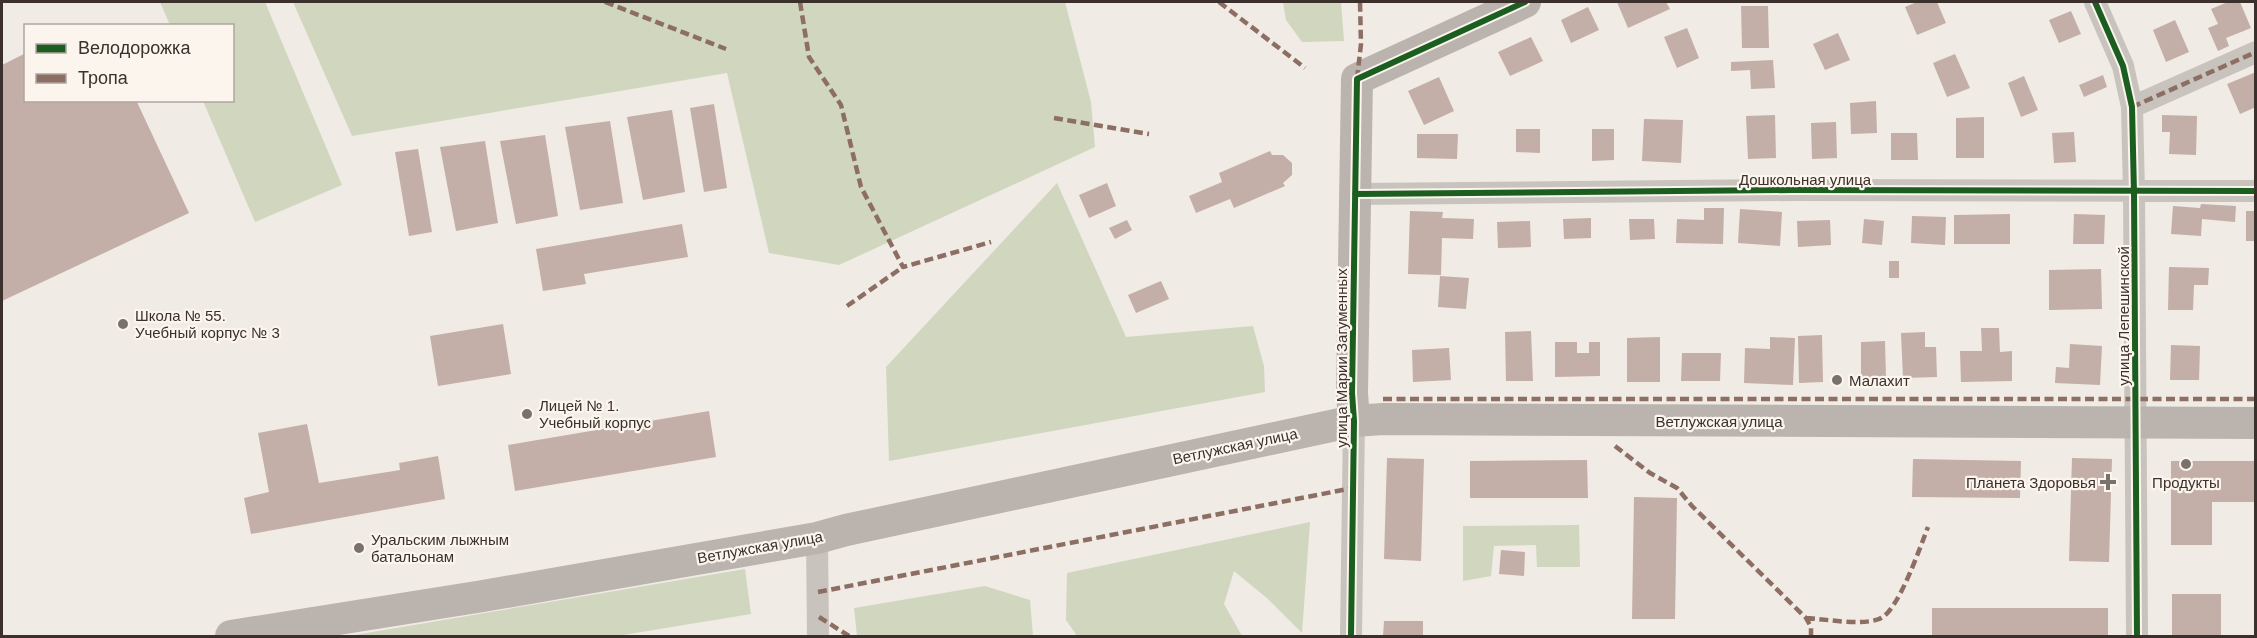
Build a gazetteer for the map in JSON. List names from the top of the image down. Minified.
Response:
{"streets":{"main road":["улица Марии Загуменных","Ветлужская улица"],"street":["Дошкольная улица","улица Лепешинской"]},"crossings":[["Дошкольная улица","улица Лепешинской"],["Дошкольная улица","улица Марии Загуменных"],["улица Лепешинской","Ветлужская улица"],["улица Марии Загуменных","Ветлужская улица"]],"places":{"other":["Школа № 55. Учебный корпус № 3","Малахит","Лицей № 1. Учебный корпус","Продукты","Уральским лыжным батальонам"],"health":["Планета Здоровья"]},"legend":["Велодорожка","Тропа"]}
